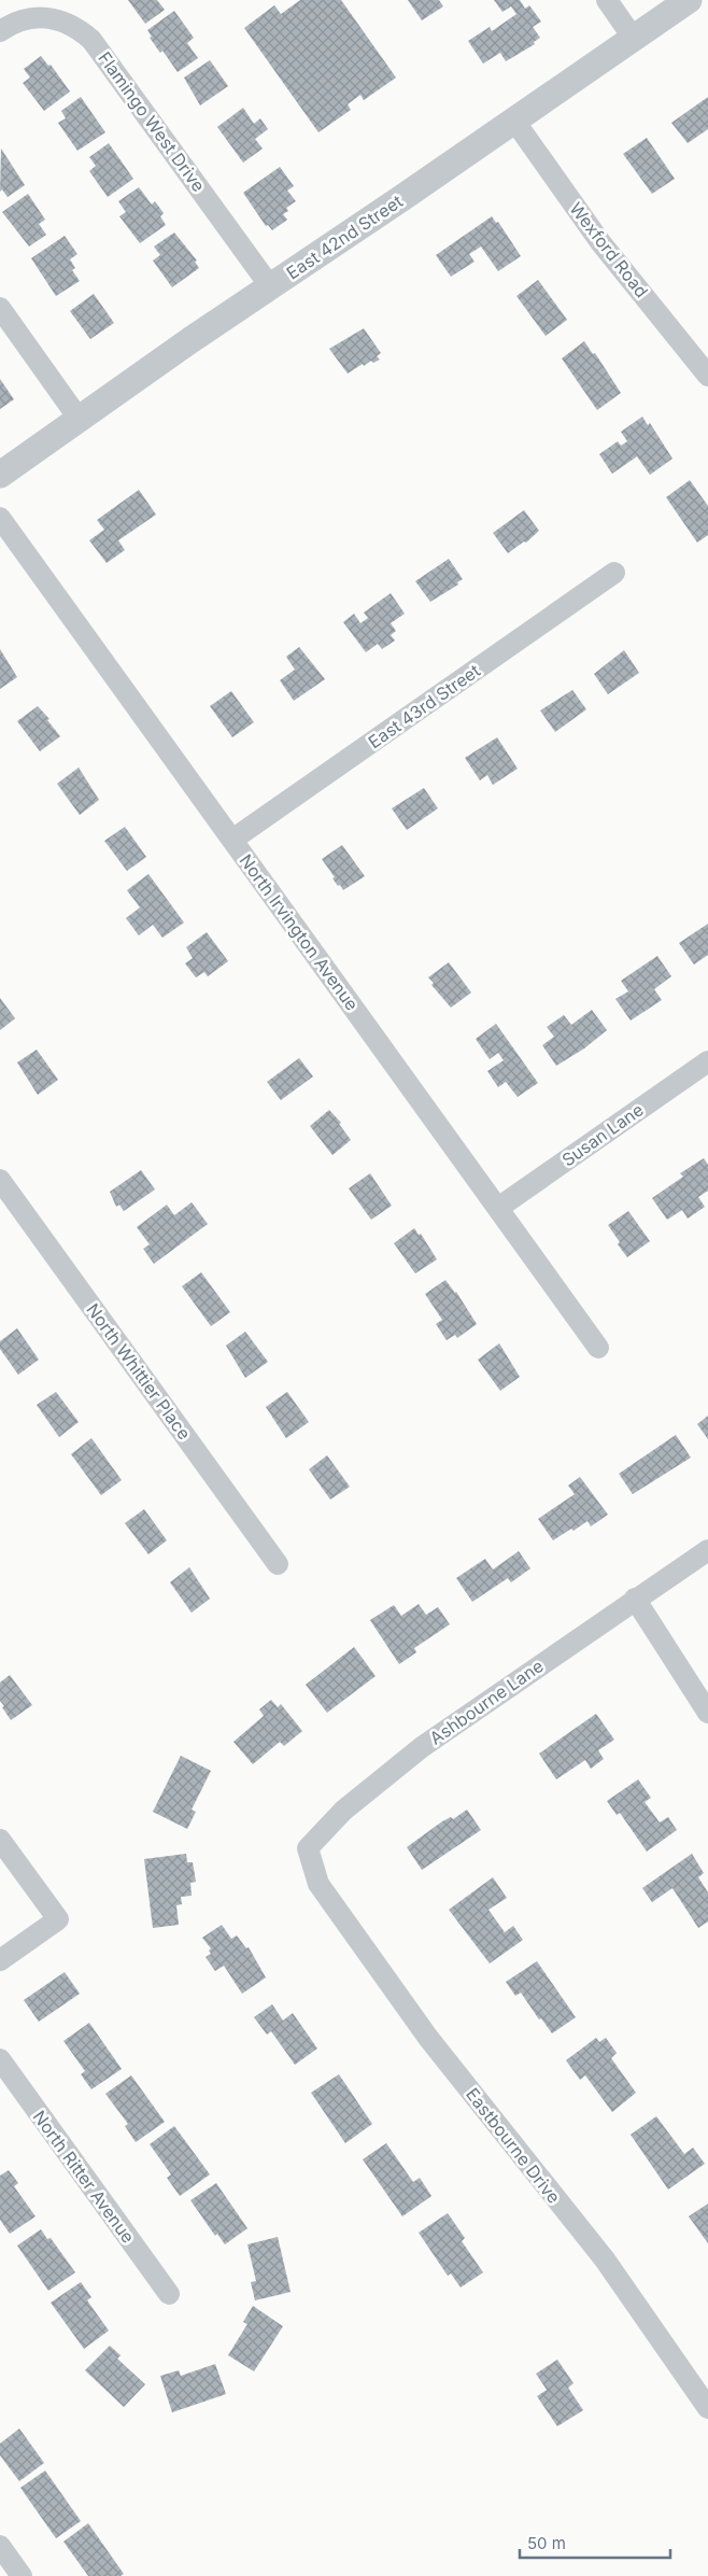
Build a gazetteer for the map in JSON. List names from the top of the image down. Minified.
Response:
{"streets":{"street":["Flamingo West Drive","East 42nd Street","Wexford Road","East 43rd Street","North Irvington Avenue","Susan Lane","North Whittier Place","Ashbourne Lane","Eastbourne Drive","North Ritter Avenue"]},"crossings":[["Flamingo West Drive","East 42nd Street"],["East 42nd Street","Wexford Road"],["East 43rd Street","North Irvington Avenue"],["North Irvington Avenue","Susan Lane"],["Ashbourne Lane","Eastbourne Drive"]],"scale_bar":"50 m"}
